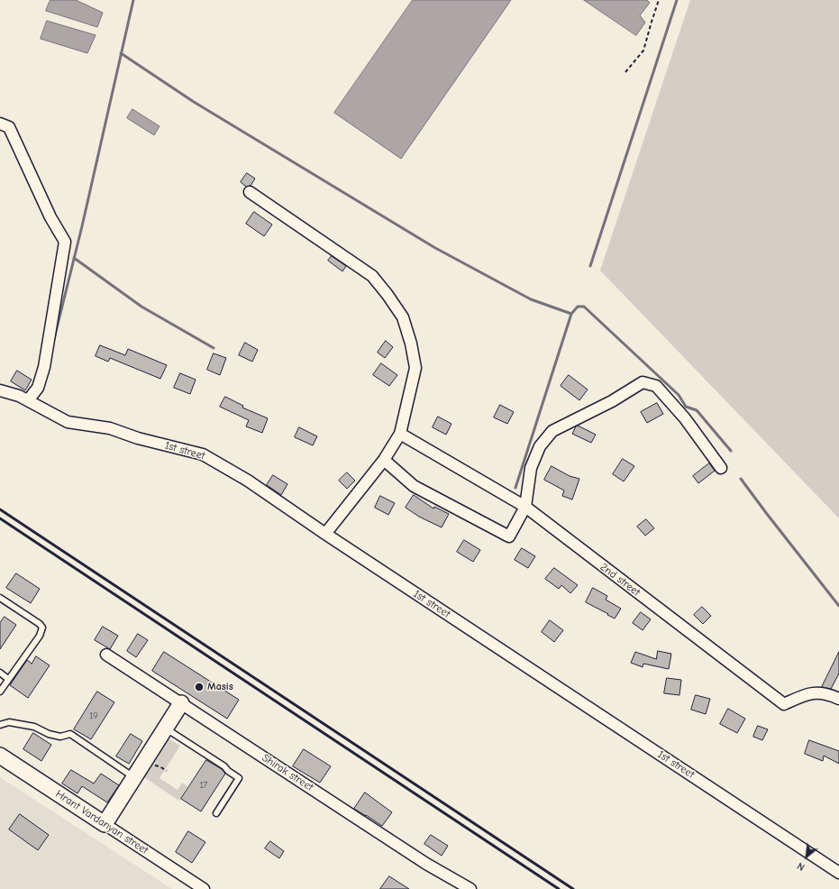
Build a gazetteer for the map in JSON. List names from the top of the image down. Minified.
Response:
{"streets":{"main road":["Hrant Vardanyan street"],"street":["1st street","2nd street","Shirak street"]},"places":["Masis"],"house_numbers":["19","17"],"north":"bottom left"}
